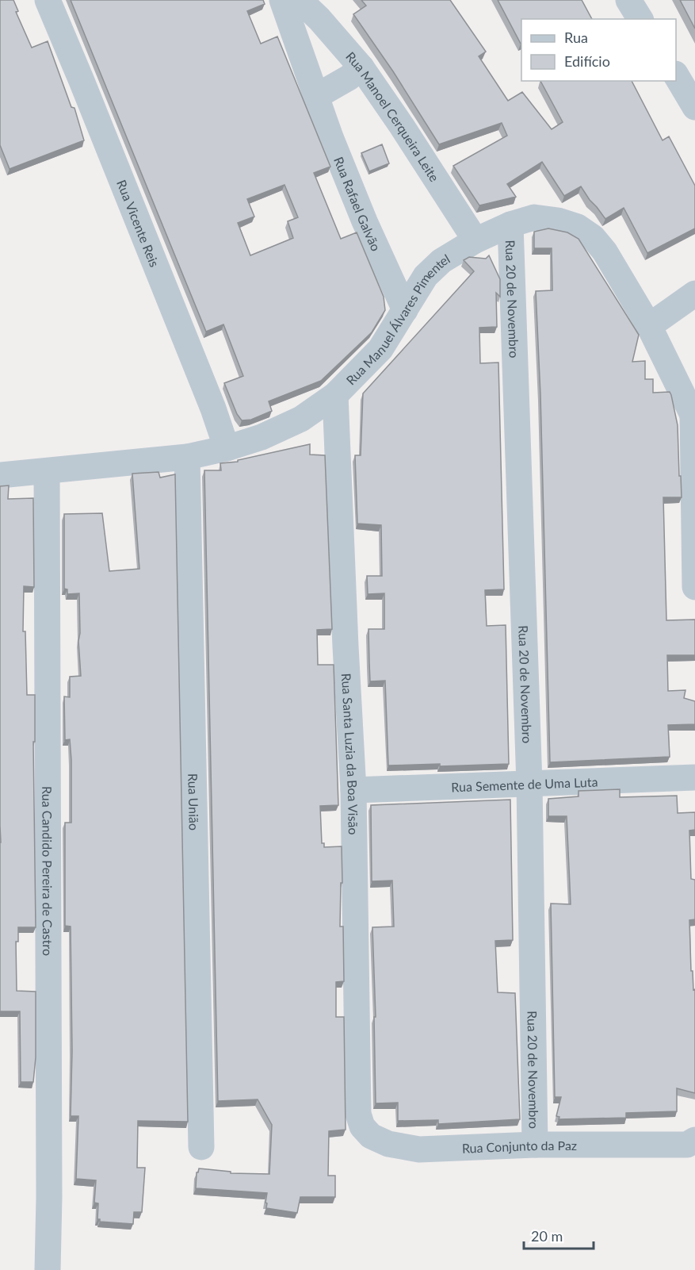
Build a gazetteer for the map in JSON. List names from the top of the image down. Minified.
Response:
{"streets":{"street":["Rua Manoel Cerqueira Leite","Rua Rafael Galvão","Rua Vicente Reis","Rua 20 de Novembro","Rua Manuel Álvares Pimentel","Rua Santa Luzia da Boa Visão","Rua Semente de Uma Luta","Rua União","Rua Candido Pereira de Castro","Rua Conjunto da Paz"]},"crossings":[["Rua Manoel Cerqueira Leite","Rua Manuel Álvares Pimentel"],["Rua Rafael Galvão","Rua Manuel Álvares Pimentel"],["Rua Vicente Reis","Rua Manuel Álvares Pimentel"],["Rua 20 de Novembro","Rua Manuel Álvares Pimentel"],["Rua 20 de Novembro","Rua Semente de Uma Luta"],["Rua 20 de Novembro","Rua Conjunto da Paz"],["Rua Manuel Álvares Pimentel","Rua Santa Luzia da Boa Visão"],["Rua Manuel Álvares Pimentel","Rua União"],["Rua Manuel Álvares Pimentel","Rua Candido Pereira de Castro"],["Rua Santa Luzia da Boa Visão","Rua Semente de Uma Luta"],["Rua Santa Luzia da Boa Visão","Rua Conjunto da Paz"]],"legend":["Rua","Edifício"],"scale_bar":"20 m"}
